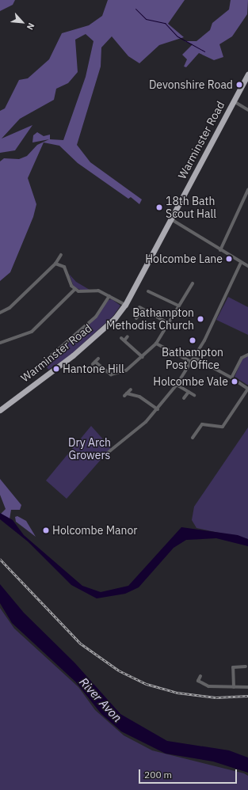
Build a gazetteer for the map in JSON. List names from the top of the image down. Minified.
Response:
{"streets":{"highway":["Warminster Road"]},"water":["River Avon"],"parks":["Dry Arch Growers"],"places":["Devonshire Road","18th Bath Scout Hall","Holcombe Lane","Bathampton Methodist Church","Bathampton Post Office","Hantone Hill","Holcombe Vale","Holcombe Manor"],"scale_bar":"200 m","north":"bottom right"}
